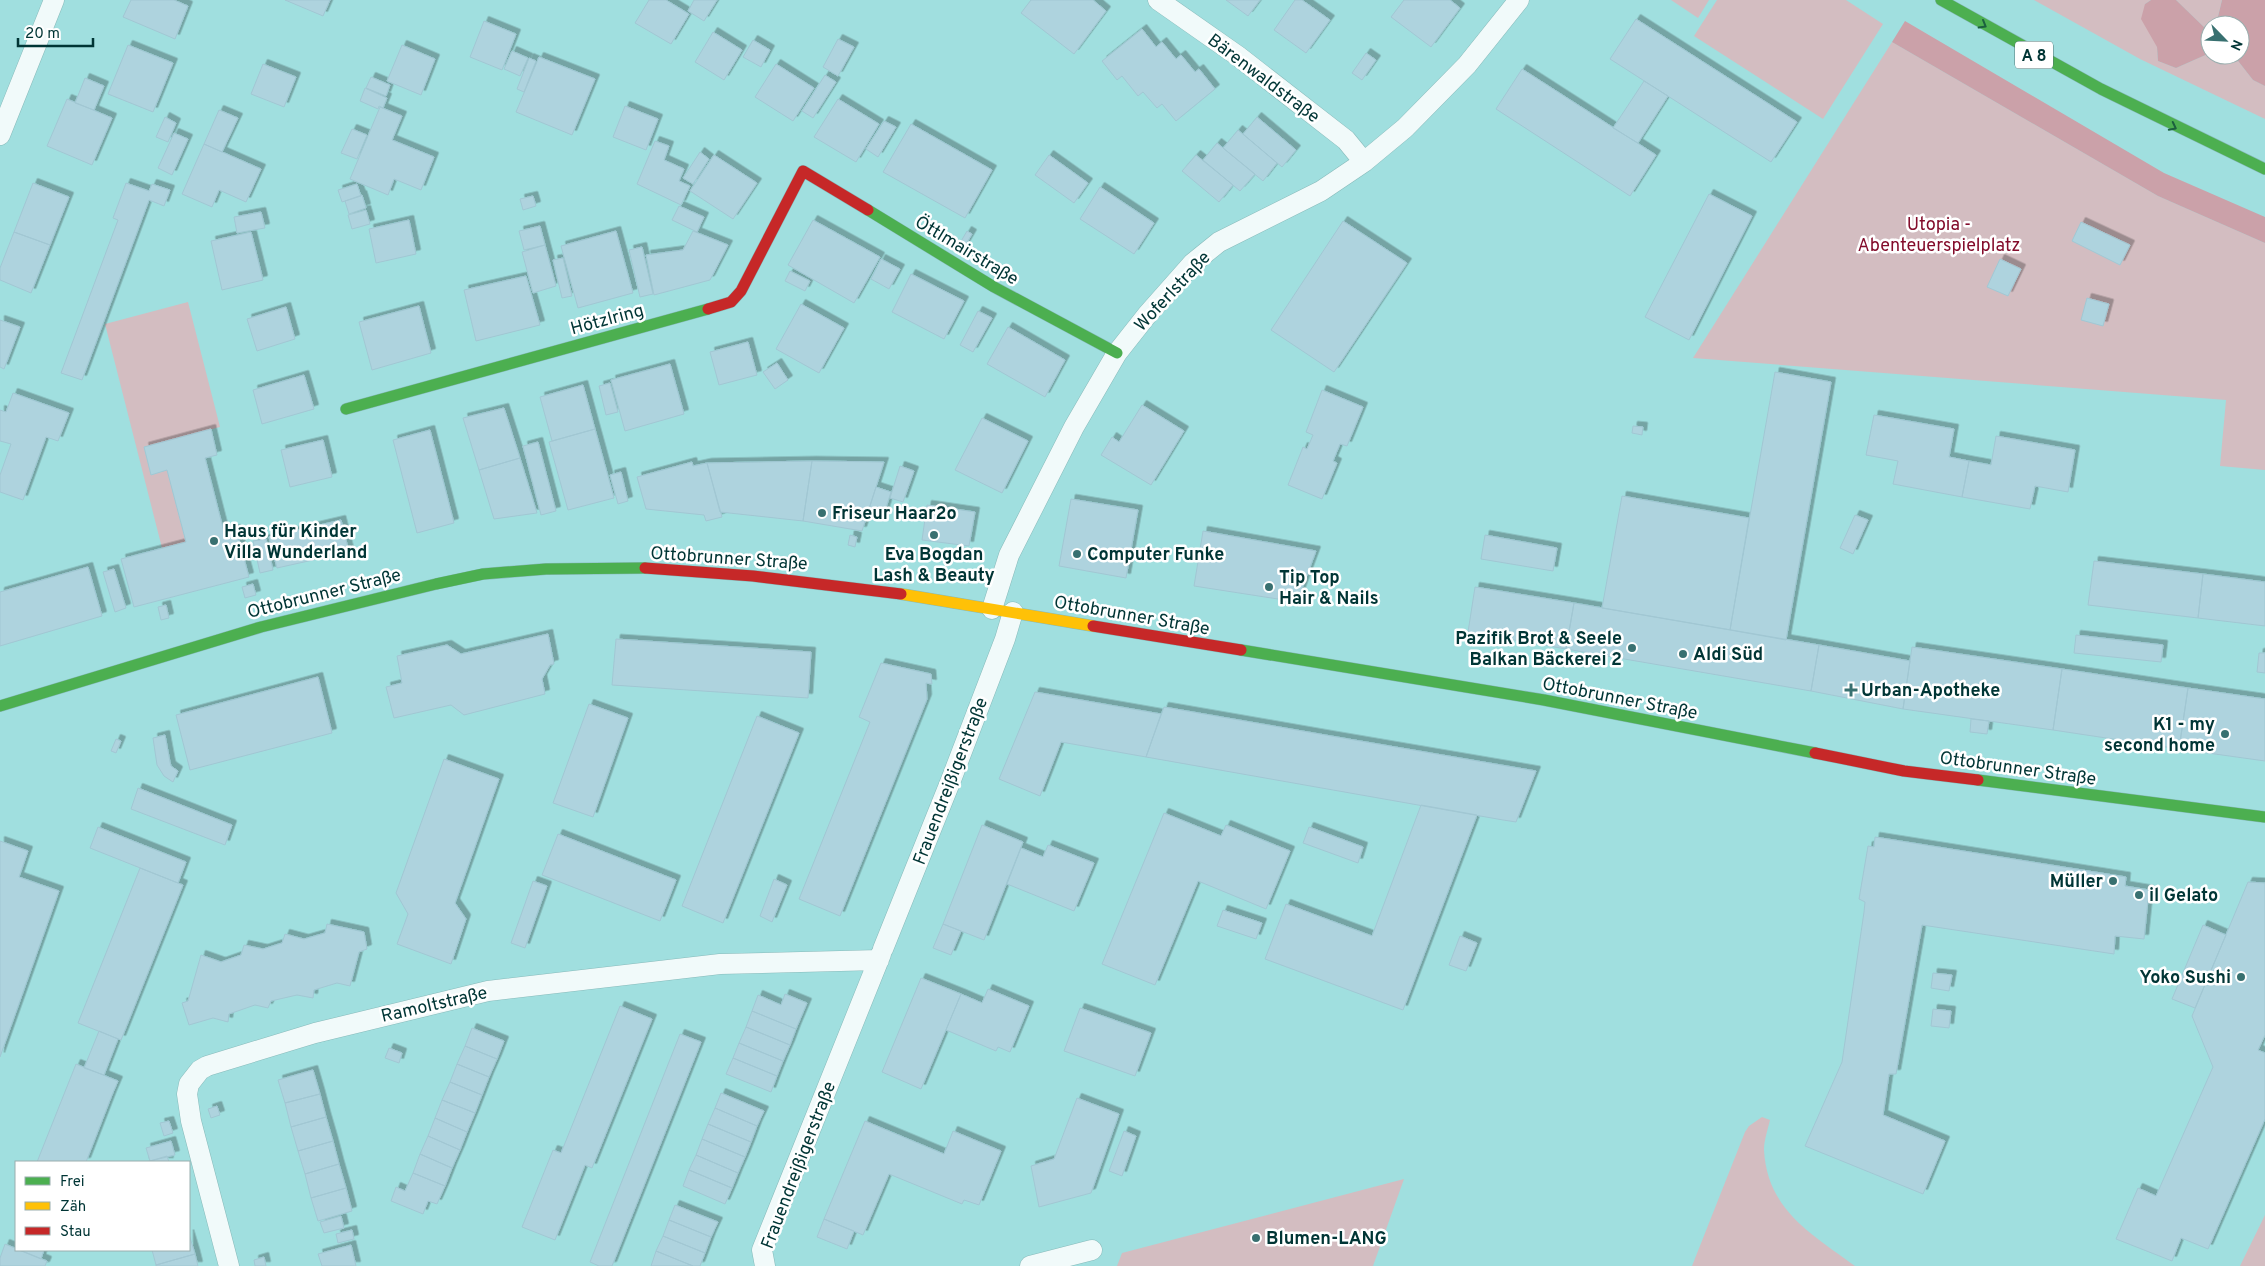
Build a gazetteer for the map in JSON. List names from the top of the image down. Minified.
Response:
{"streets":{"main road":["A 8","Öttlmairstraße","Hötzlring","Ottobrunner Straße"],"street":["Bärenwaldstraße","Woferlstraße","Frauendreißigerstraße","Ramoltstraße"]},"crossings":[["Bärenwaldstraße","Woferlstraße"],["Öttlmairstraße","Woferlstraße"],["Öttlmairstraße","Hötzlring"],["Woferlstraße","Ottobrunner Straße"],["Ottobrunner Straße","Frauendreißigerstraße"],["Frauendreißigerstraße","Ramoltstraße"]],"parks":["Utopia - Abenteuerspielplatz"],"places":{"other":["Friseur Haar2o","Eva Bogdan Lash & Beauty","Haus für Kinder Villa Wunderland","Computer Funke","Tip Top Hair & Nails","Pazifik Brot & Seele Balkan Bäckerei 2","Aldi Süd","K1 - my second home","Müller","il Gelato","Yoko Sushi","Blumen-LANG"],"health":["Urban-Apotheke"]},"legend":["Frei","Zäh","Stau"],"scale_bar":"20 m","north":"bottom right"}
